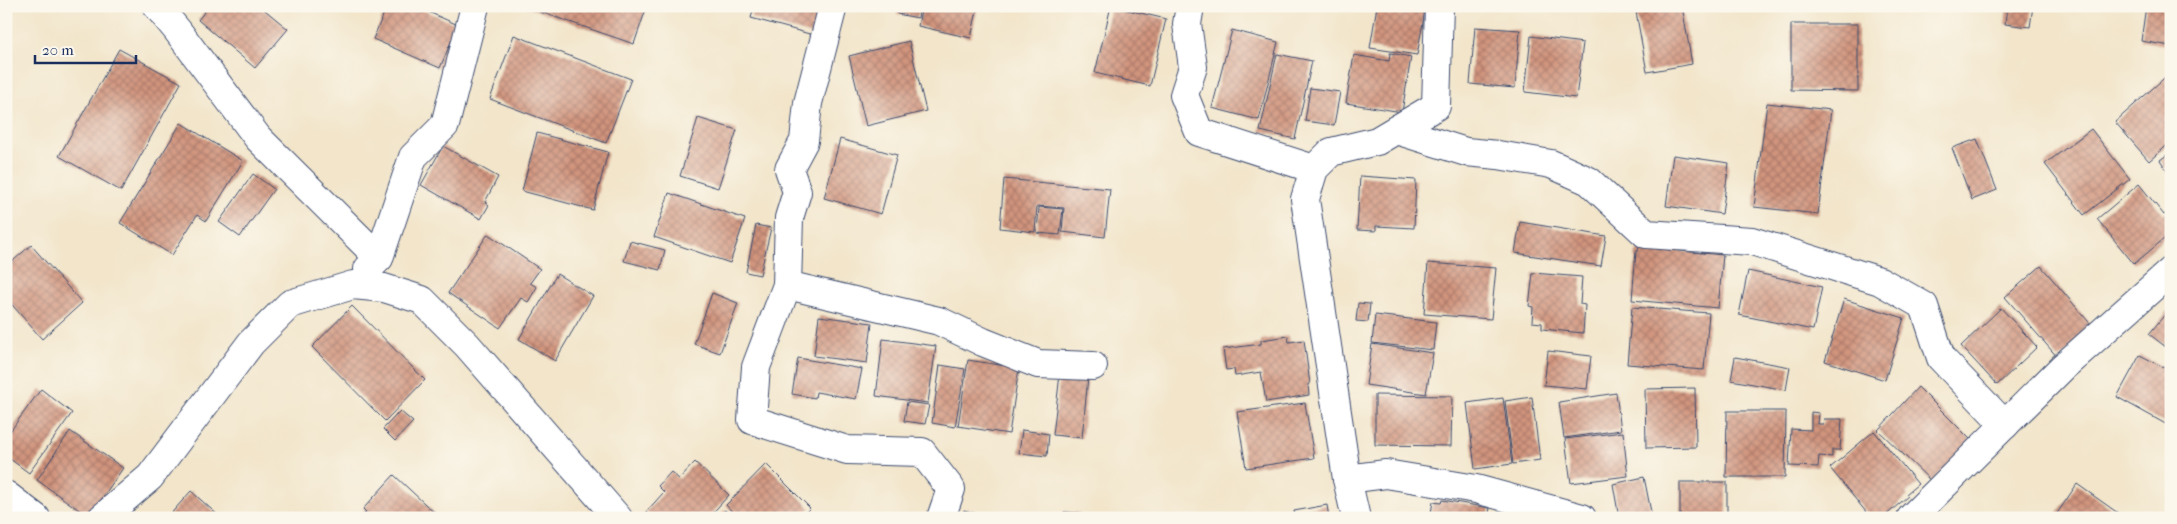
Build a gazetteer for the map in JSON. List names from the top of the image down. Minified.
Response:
{"scale_bar":"20 m"}
